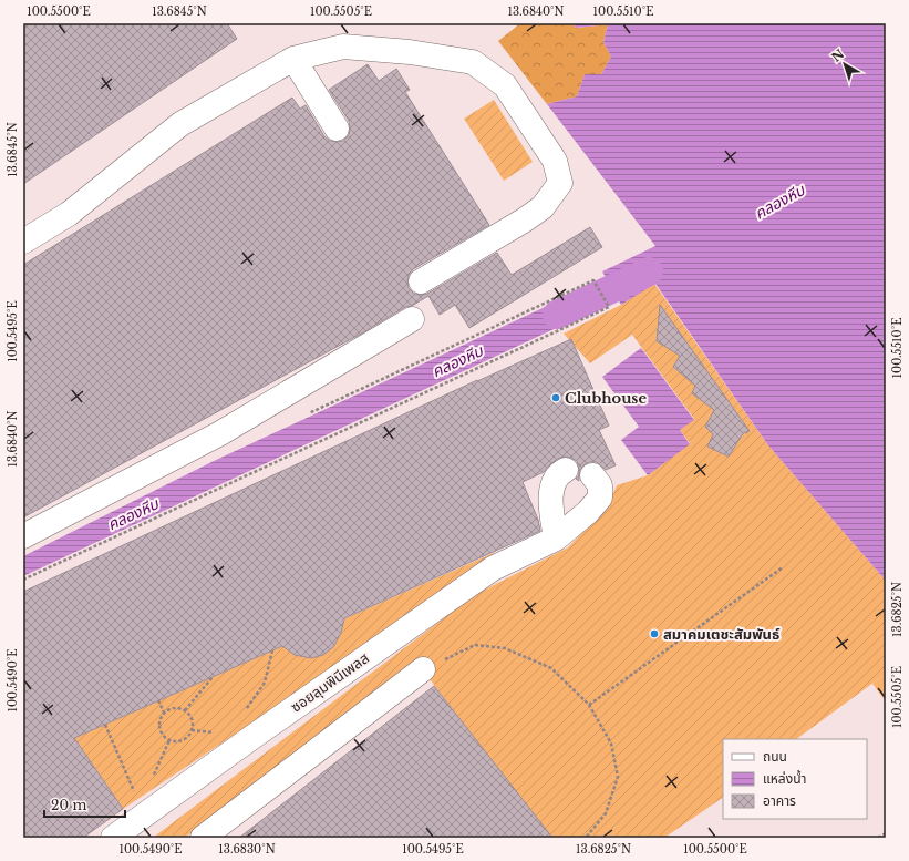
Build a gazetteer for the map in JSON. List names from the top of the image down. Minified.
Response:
{"streets":{"lane":["ซอยลุมพินีเพลส"]},"water":["คลองหีบ"],"places":["Clubhouse","สมาคมเตชะสัมพันธ์"],"legend":["ถนน","แหล่งน้ำ","อาคาร"],"scale_bar":"20 m","north":"top left","coordinates":["100.5500°E","13.6845°N","100.5505°E","13.6840°N","100.5510°E","100.5495°E","13.6825°N","100.5490°E","13.6830°N"]}
